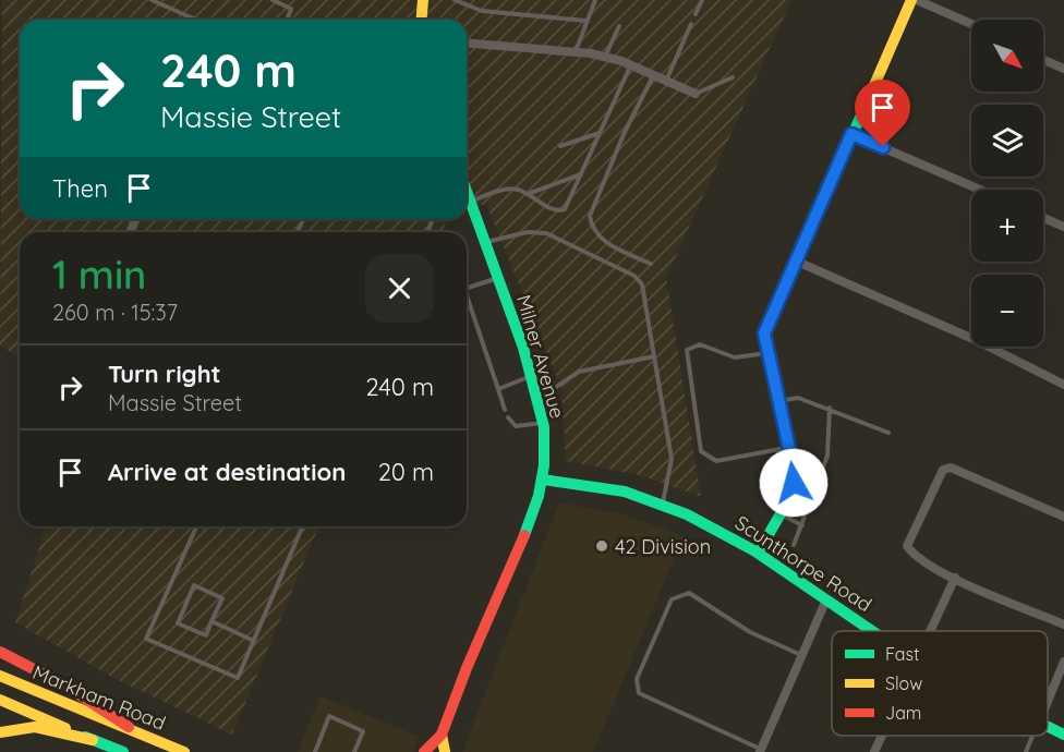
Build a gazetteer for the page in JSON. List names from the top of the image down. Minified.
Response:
{"streets":{"main road":["Milner Avenue","Scunthorpe Road","Markham Road"]},"crossings":[["Milner Avenue","Scunthorpe Road"]],"places":["42 Division"],"legend":["Fast","Slow","Jam"],"north":"bottom right","page":{"map_buttons":["+","−"],"turn":["240 m","Massie Street"],"then":"Then","heading":["1 min","260 m · 15:37"],"list":[{"name":"Turn right","note":"Massie Street","value":"240 m"},{"name":"Arrive at destination","value":"20 m"}]}}
